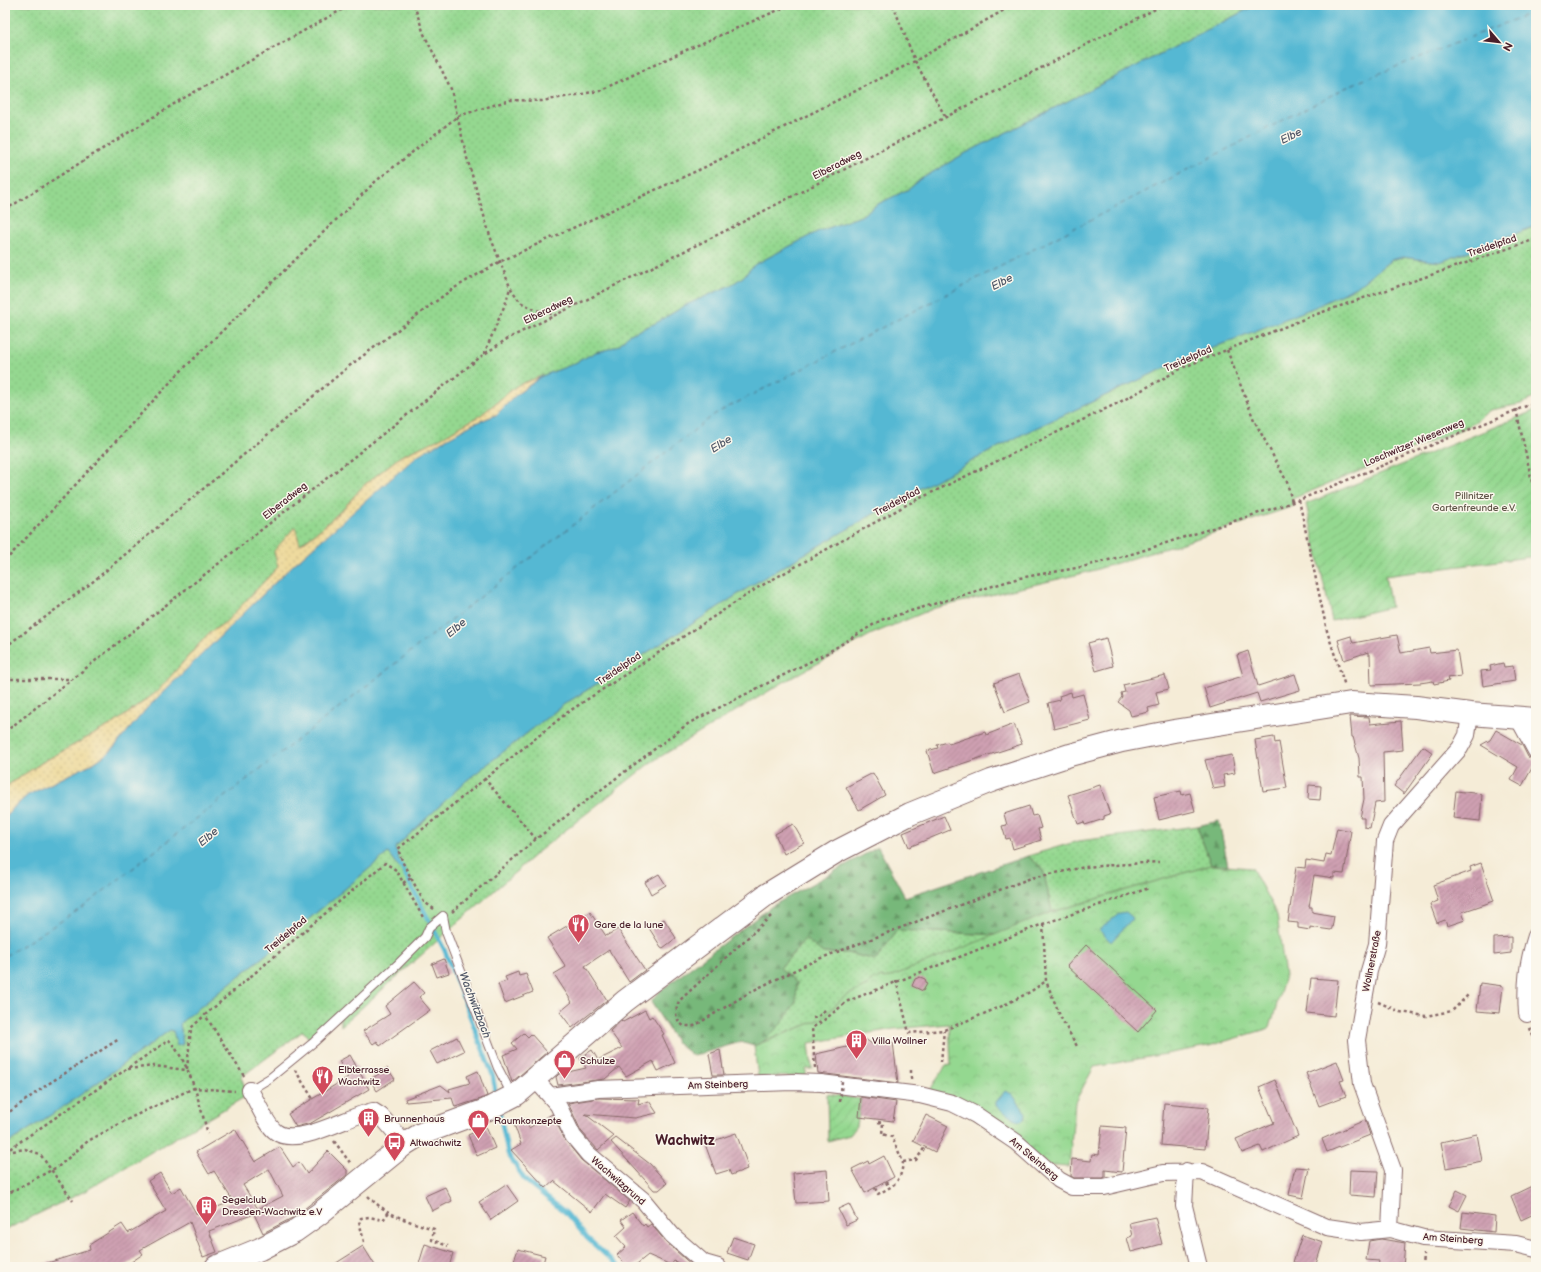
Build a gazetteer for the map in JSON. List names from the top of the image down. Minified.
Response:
{"streets":{"street":["Wollnerstraße","Am Steinberg","Wachwitzgrund"],"path":["Elberadweg","Treidelpfad","Loschwitzer Wiesenweg"]},"crossings":[["Treidelpfad","Loschwitzer Wiesenweg"],["Wollnerstraße","Am Steinberg"],["Am Steinberg","Wachwitzgrund"]],"districts":["Wachwitz"],"water":["Elbe","Wachwitzbach"],"parks":["Pillnitzer Gartenfreunde e.V."],"places":{"restaurant":["Gare de la lune","Elbterrasse Wachwitz"],"building":["Villa Wollner","Brunnenhaus","Segelclub Dresden-Wachwitz e.V"],"shop":["Schulze","Raumkonzepte"],"bus stop":["Altwachwitz"]},"north":"bottom right"}
